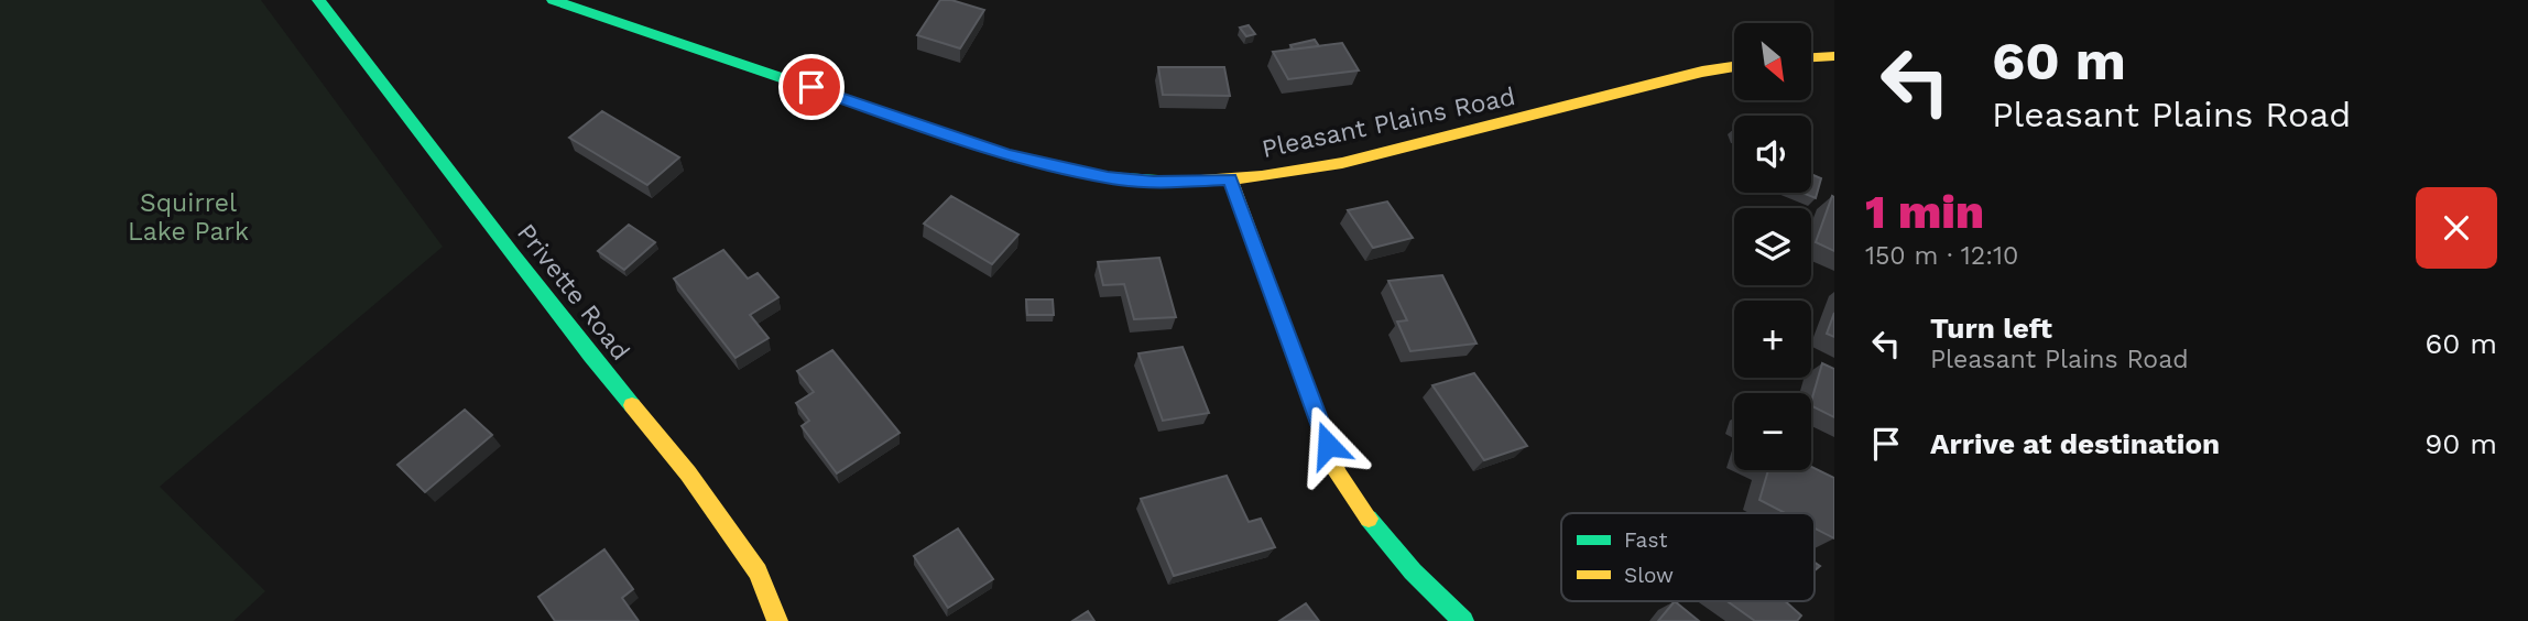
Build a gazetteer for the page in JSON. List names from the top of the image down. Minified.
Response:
{"streets":{"street":["Pleasant Plains Road","Privette Road"]},"parks":["Squirrel Lake Park"],"legend":["Fast","Slow"],"north":"bottom right","page":{"turn":["60 m","Pleasant Plains Road"],"map_buttons":["+","−"],"heading":["1 min","150 m · 12:10"],"list":[{"name":"Turn left","note":"Pleasant Plains Road","value":"60 m"},{"name":"Arrive at destination","value":"90 m"}]}}
